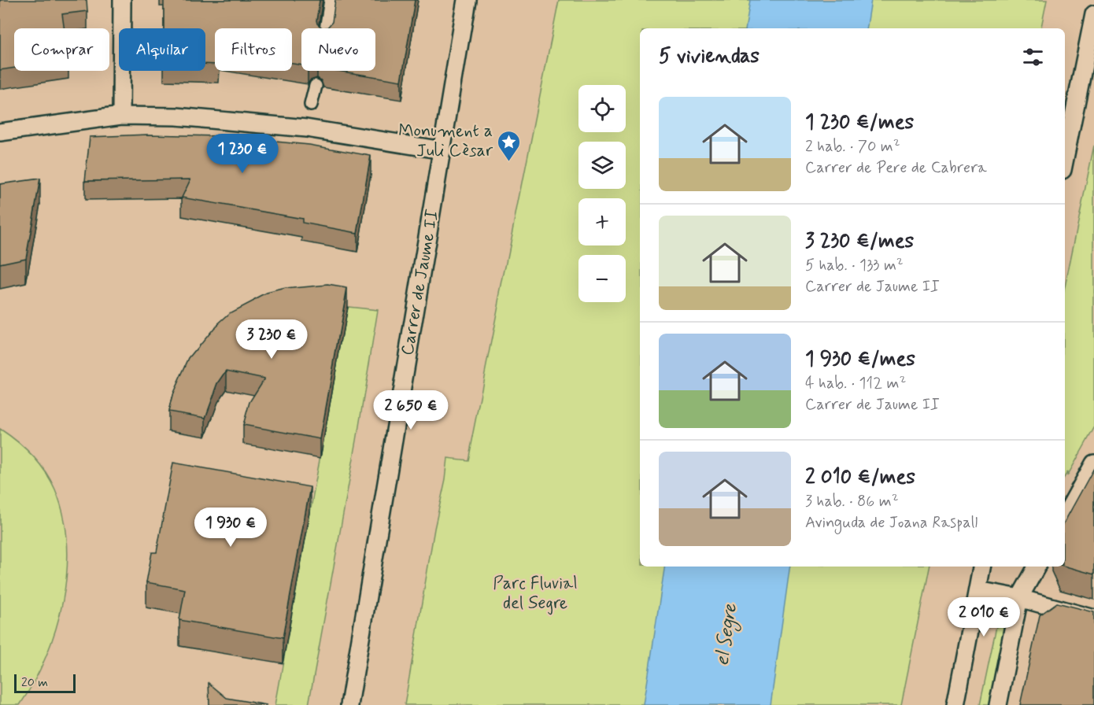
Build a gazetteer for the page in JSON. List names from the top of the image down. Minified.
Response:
{"streets":{"street":["Carrer de Jaume II"]},"water":["el Segre"],"parks":["Parc Fluvial del Segre"],"places":{"place":["Monument a Juli Cèsar"]},"scale_bar":"20 m","page":{"chip":["Comprar","Alquilar","Filtros","Nuevo"],"heading":"5 viviendas","map_buttons":["+","−"],"list":[{"name":"1 230 €/mes","note":"2 hab. · 70 m² · Carrer de Pere de Cabrera"},{"name":"3 230 €/mes","note":"5 hab. · 133 m² · Carrer de Jaume II"},{"name":"1 930 €/mes","note":"4 hab. · 112 m² · Carrer de Jaume II"},{"name":"2 010 €/mes","note":"3 hab. · 86 m² · Avinguda de Joana Raspall"}],"price":["1 230 €","3 230 €","2 650 €","1 930 €","2 010 €"],"scale":"20 m"}}
